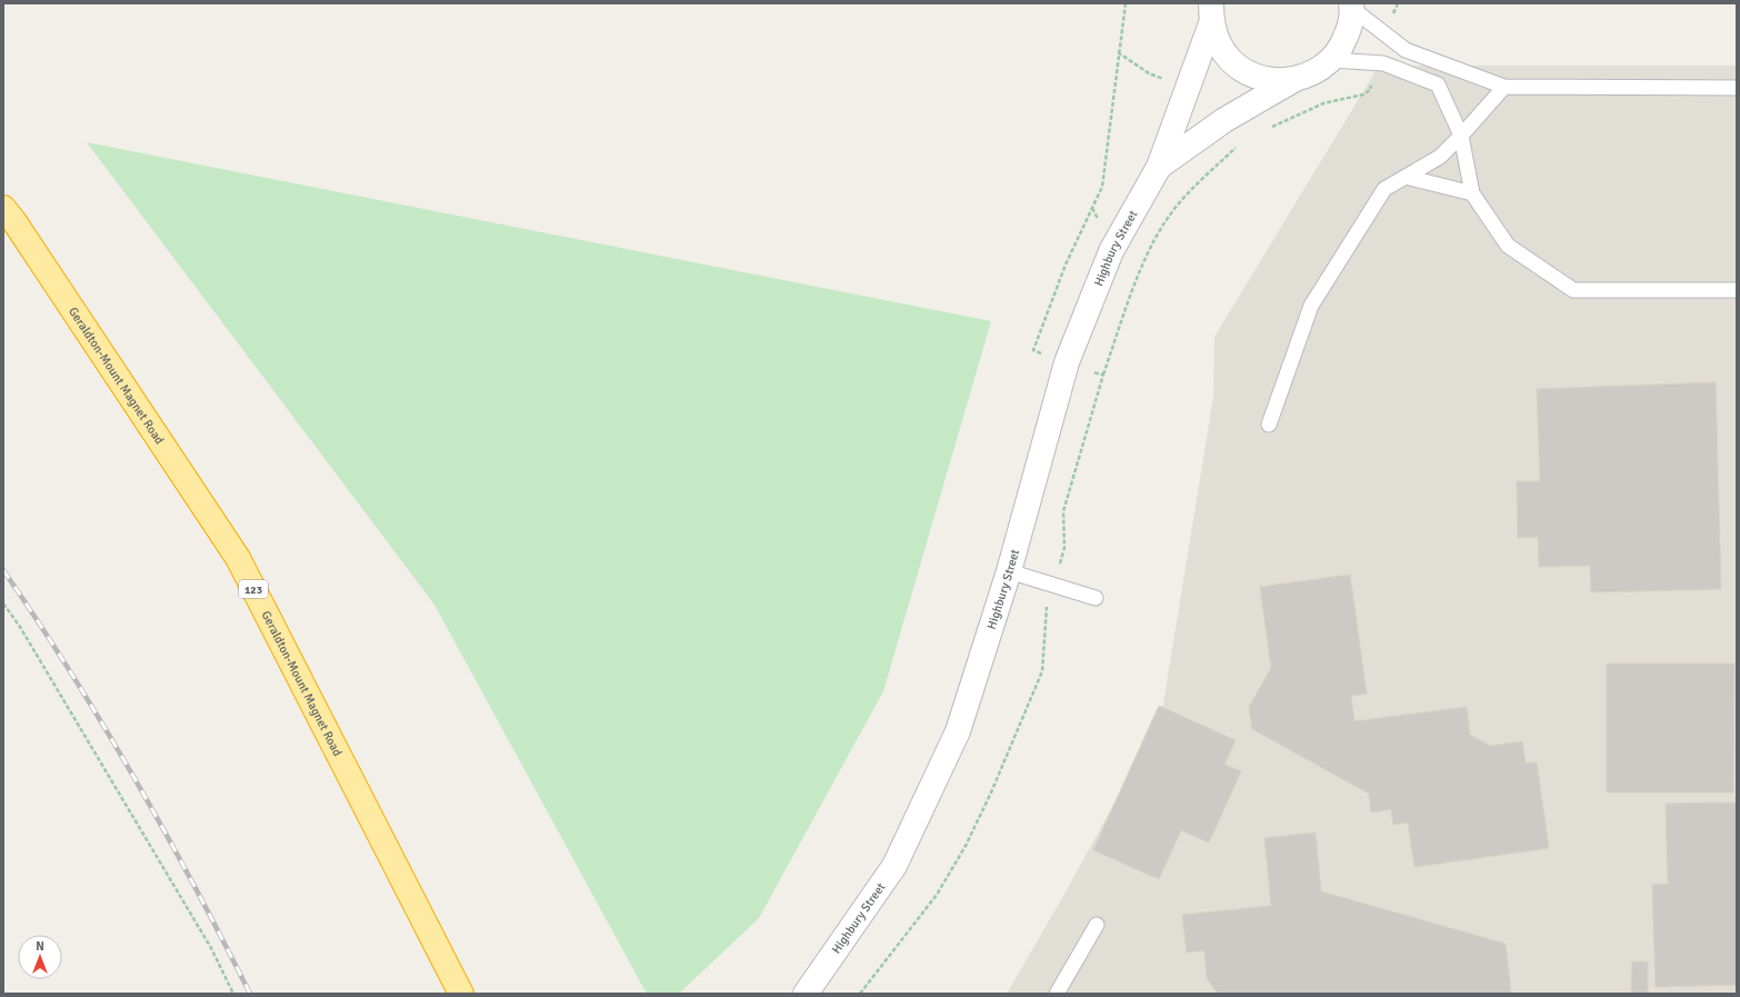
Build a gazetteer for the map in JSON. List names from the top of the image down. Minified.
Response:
{"streets":{"highway":["Geraldton-Mount Magnet Road","123"],"street":["Highbury Street"]},"north":"top"}
